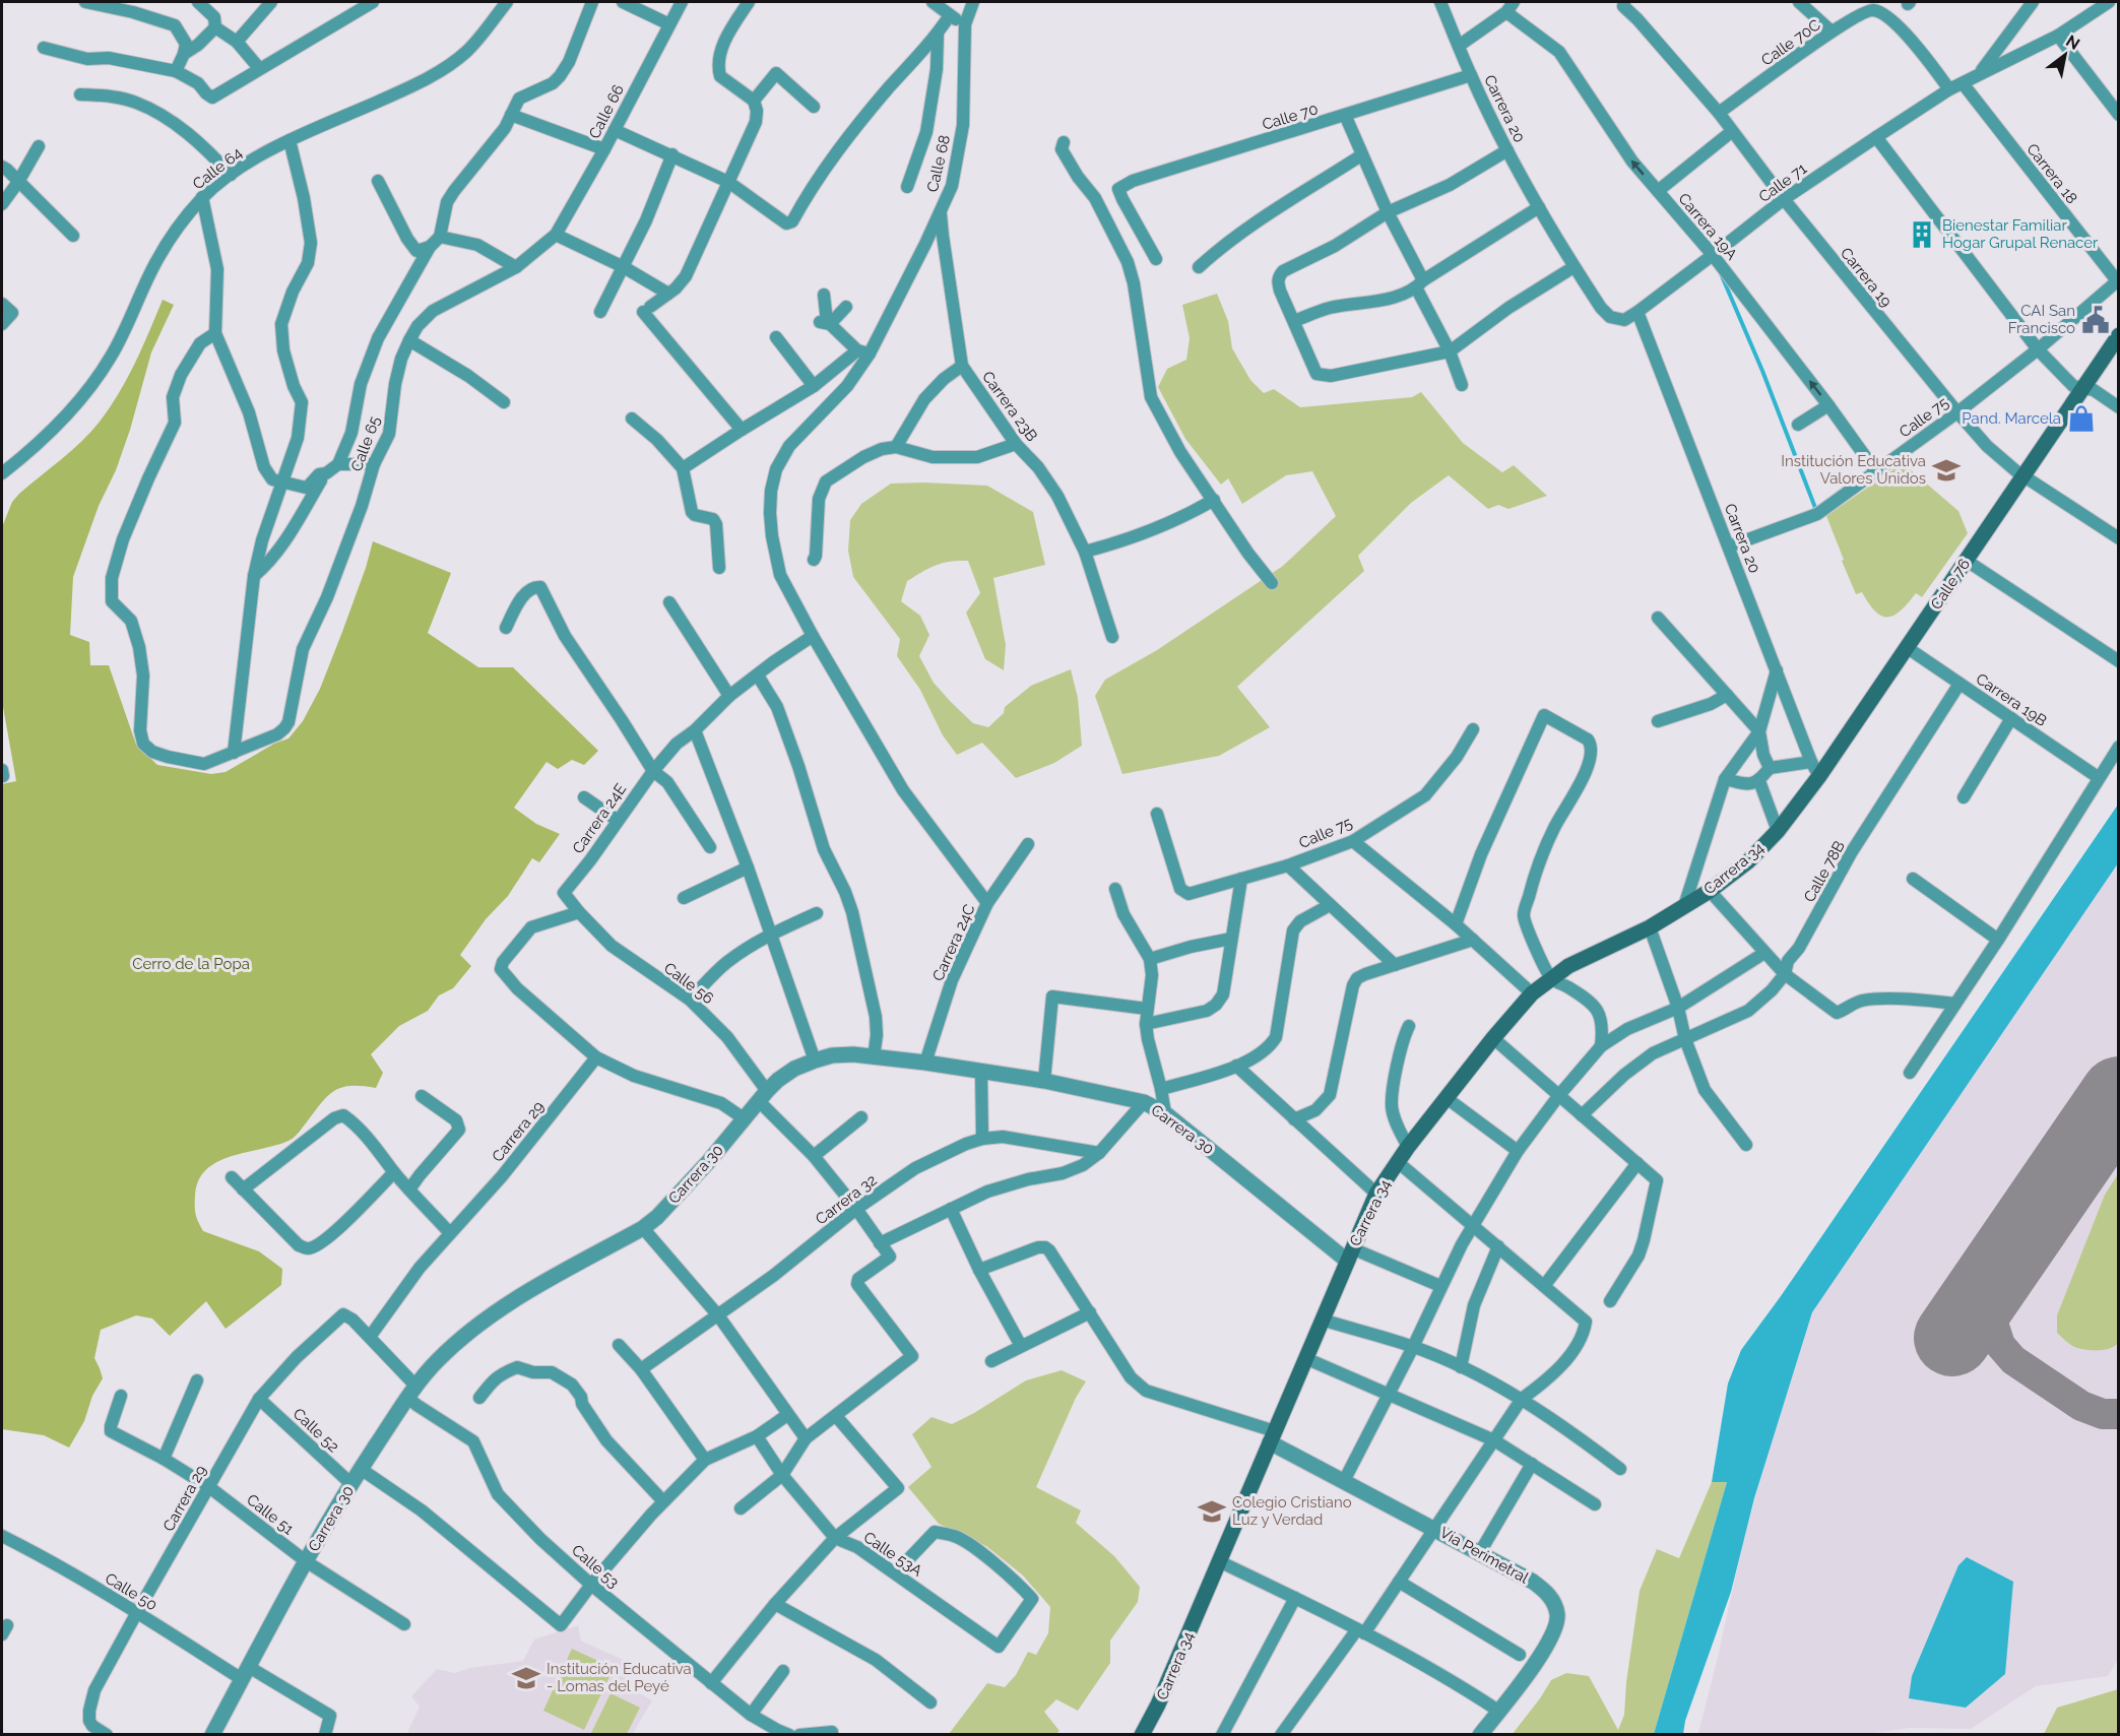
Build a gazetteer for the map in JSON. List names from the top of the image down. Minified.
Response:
{"streets":{"main road":["Calle 76","Carrera 34"],"street":["Calle 70C","Carrera 20","Calle 66","Calle 70","Calle 68","Calle 64","Carrera 18","Calle 71","Carrera 19A","Carrera 19","Carrera 23B","Calle 75","Calle 65","Carrera 19B","Carrera 24E","Calle 78B","Carrera 24C","Calle 56","Carrera 30","Carrera 29","Carrera 32","Calle 52","Calle 51","Calle 53A","Vía Perimetral","Calle 53","Calle 50"]},"crossings":[["Calle 70C","Calle 71"],["Calle 70C","Carrera 19"],["Carrera 20","Calle 70"],["Carrera 20","Calle 71"],["Carrera 20","Calle 75"],["Carrera 20","Calle 76"],["Calle 66","Calle 65"],["Calle 68","Carrera 23B"],["Calle 68","Carrera 24E"],["Calle 68","Carrera 24C"],["Carrera 18","Calle 71"],["Carrera 18","Calle 75"],["Calle 71","Carrera 19A"],["Calle 71","Carrera 19"],["Carrera 19A","Calle 75"],["Carrera 19","Calle 75"],["Carrera 19","Calle 76"],["Calle 76","Carrera 19B"],["Calle 76","Carrera 34"],["Carrera 19B","Calle 78B"],["Carrera 24E","Calle 56"],["Carrera 34","Carrera 30"],["Carrera 34","Vía Perimetral"],["Carrera 24C","Carrera 30"],["Calle 56","Carrera 30"],["Calle 56","Carrera 32"],["Carrera 30","Calle 52"],["Carrera 30","Calle 51"],["Carrera 30","Calle 53"],["Carrera 30","Calle 50"],["Carrera 29","Calle 52"],["Carrera 29","Calle 51"],["Carrera 29","Calle 53"],["Carrera 29","Calle 50"]],"one_way":["Carrera 19A"],"parks":["Cerro de la Popa"],"places":{"building":["Bienestar Familiar Hogar Grupal Renacer"],"public building":["CAI San Francisco"],"shop":["Pand. Marcela"],"school or university":["Institución Educativa Valores Unidos","Colegio Cristiano Luz y Verdad","Institución Educativa - Lomas del Peyé"]},"north":"top right"}
